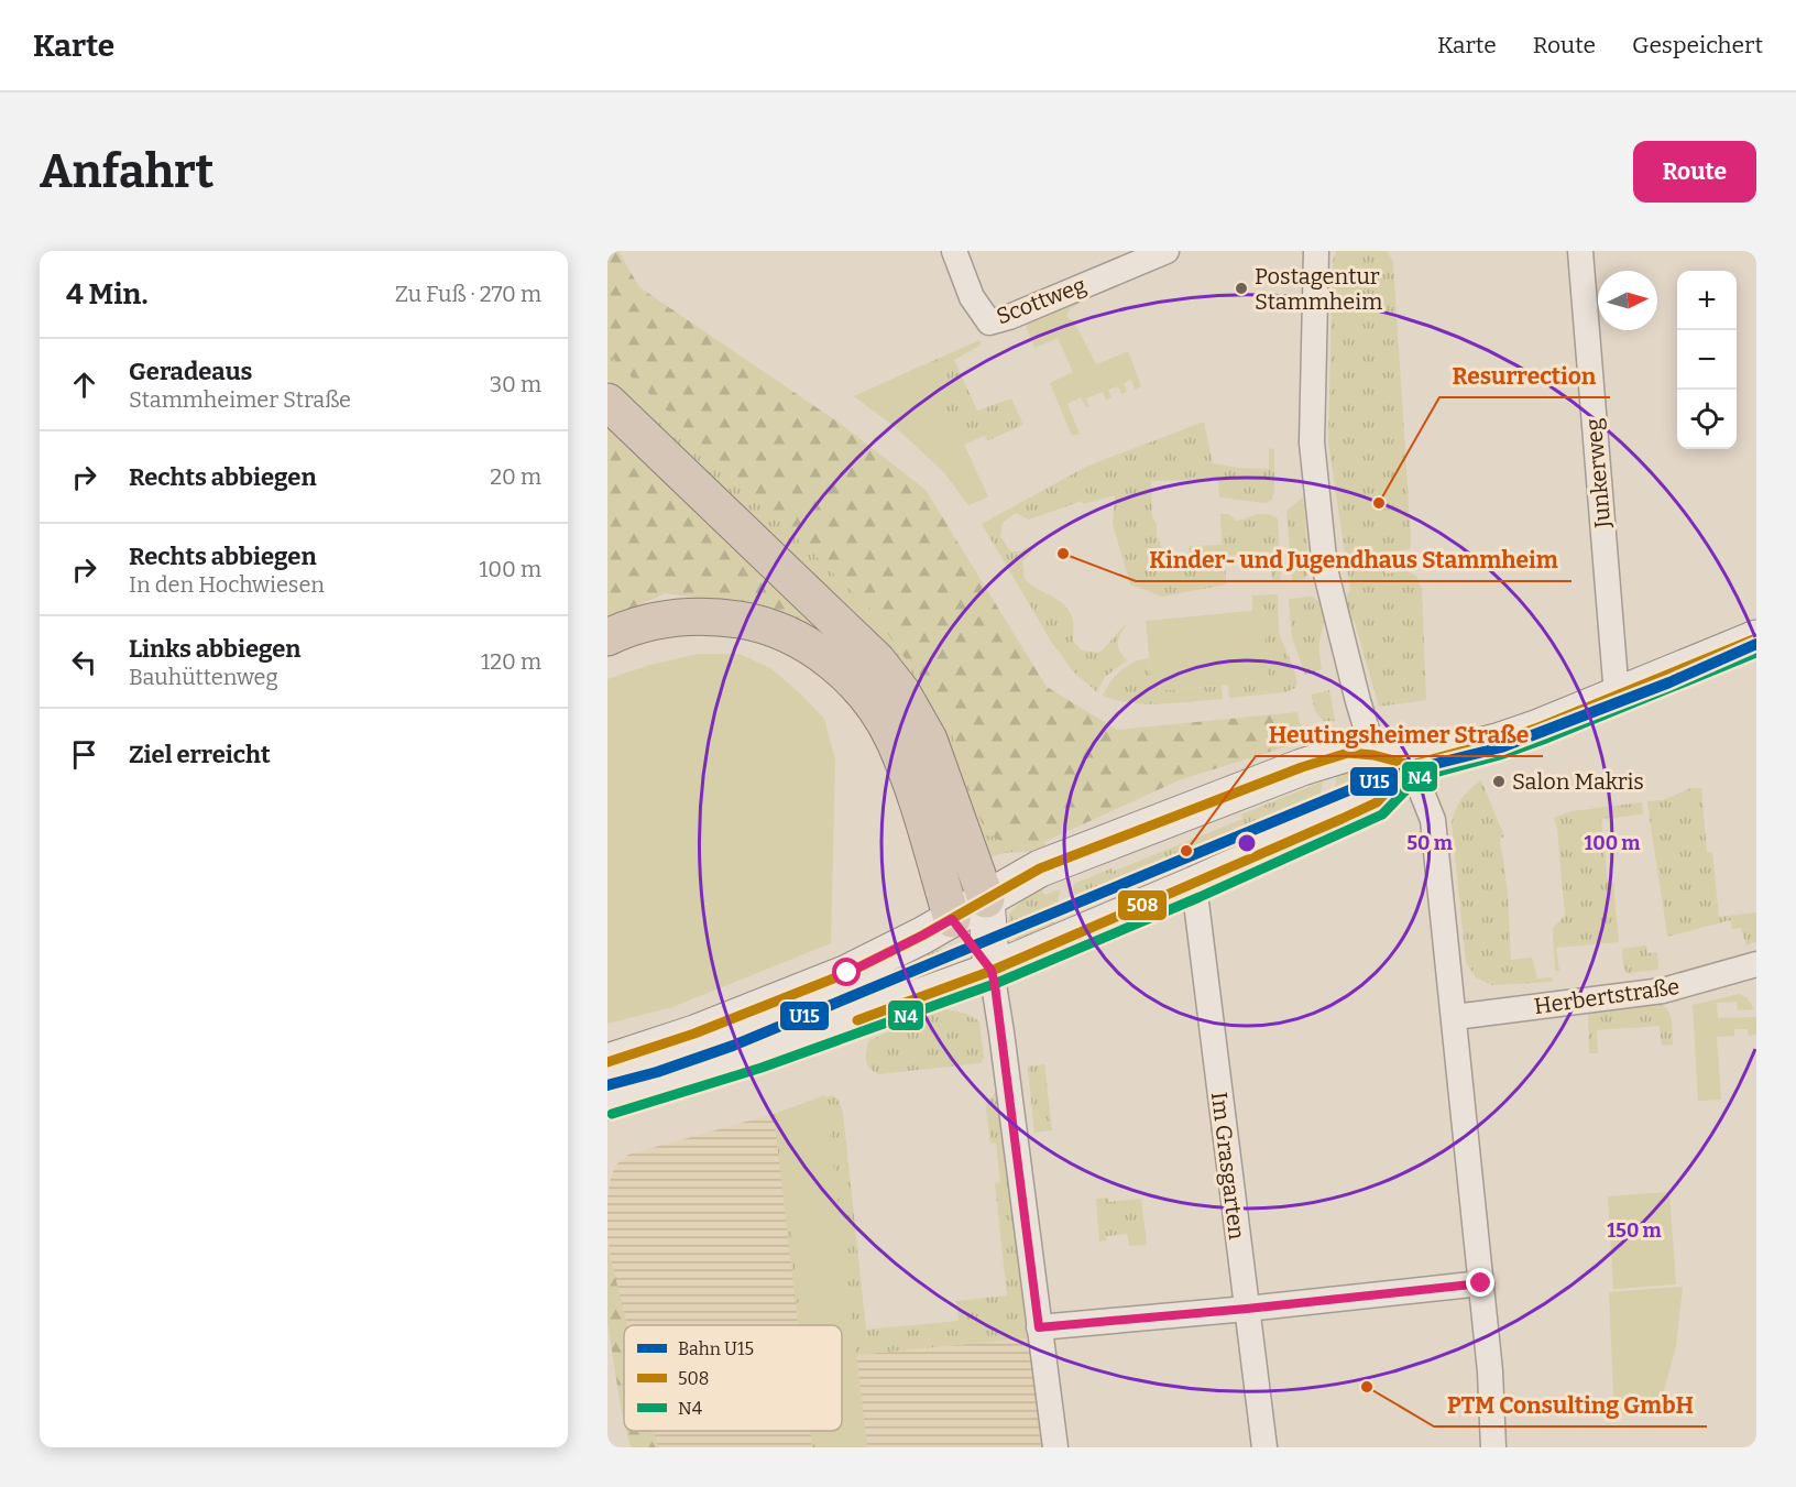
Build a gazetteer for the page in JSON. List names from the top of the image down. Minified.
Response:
{"streets":{"street":["Scottweg","Junkerweg","Herbertstraße","Im Grasgarten"]},"places":["Postagentur Stammheim","Resurrection","Kinder- und Jugendhaus Stammheim","Salon Makris","Heutingsheimer Straße","PTM Consulting GmbH"],"lines":["transit line 508","rail line U15","transit line N4"],"legend":["Bahn U15","508","N4"],"north":"right","page":{"header":"Karte","nav":["Karte","Route","Gespeichert"],"buttons":"Route","title":"Anfahrt","heading":["4 Min.","Zu Fuß · 270 m"],"map_buttons":["+","−"],"list":[["Geradeaus","Stammheimer Straße","30 m"],["Rechts abbiegen","20 m"],["Rechts abbiegen","In den Hochwiesen","100 m"],["Links abbiegen","Bauhüttenweg","120 m"],"Ziel erreicht"]},"rings":["50 m","100 m","150 m"]}
